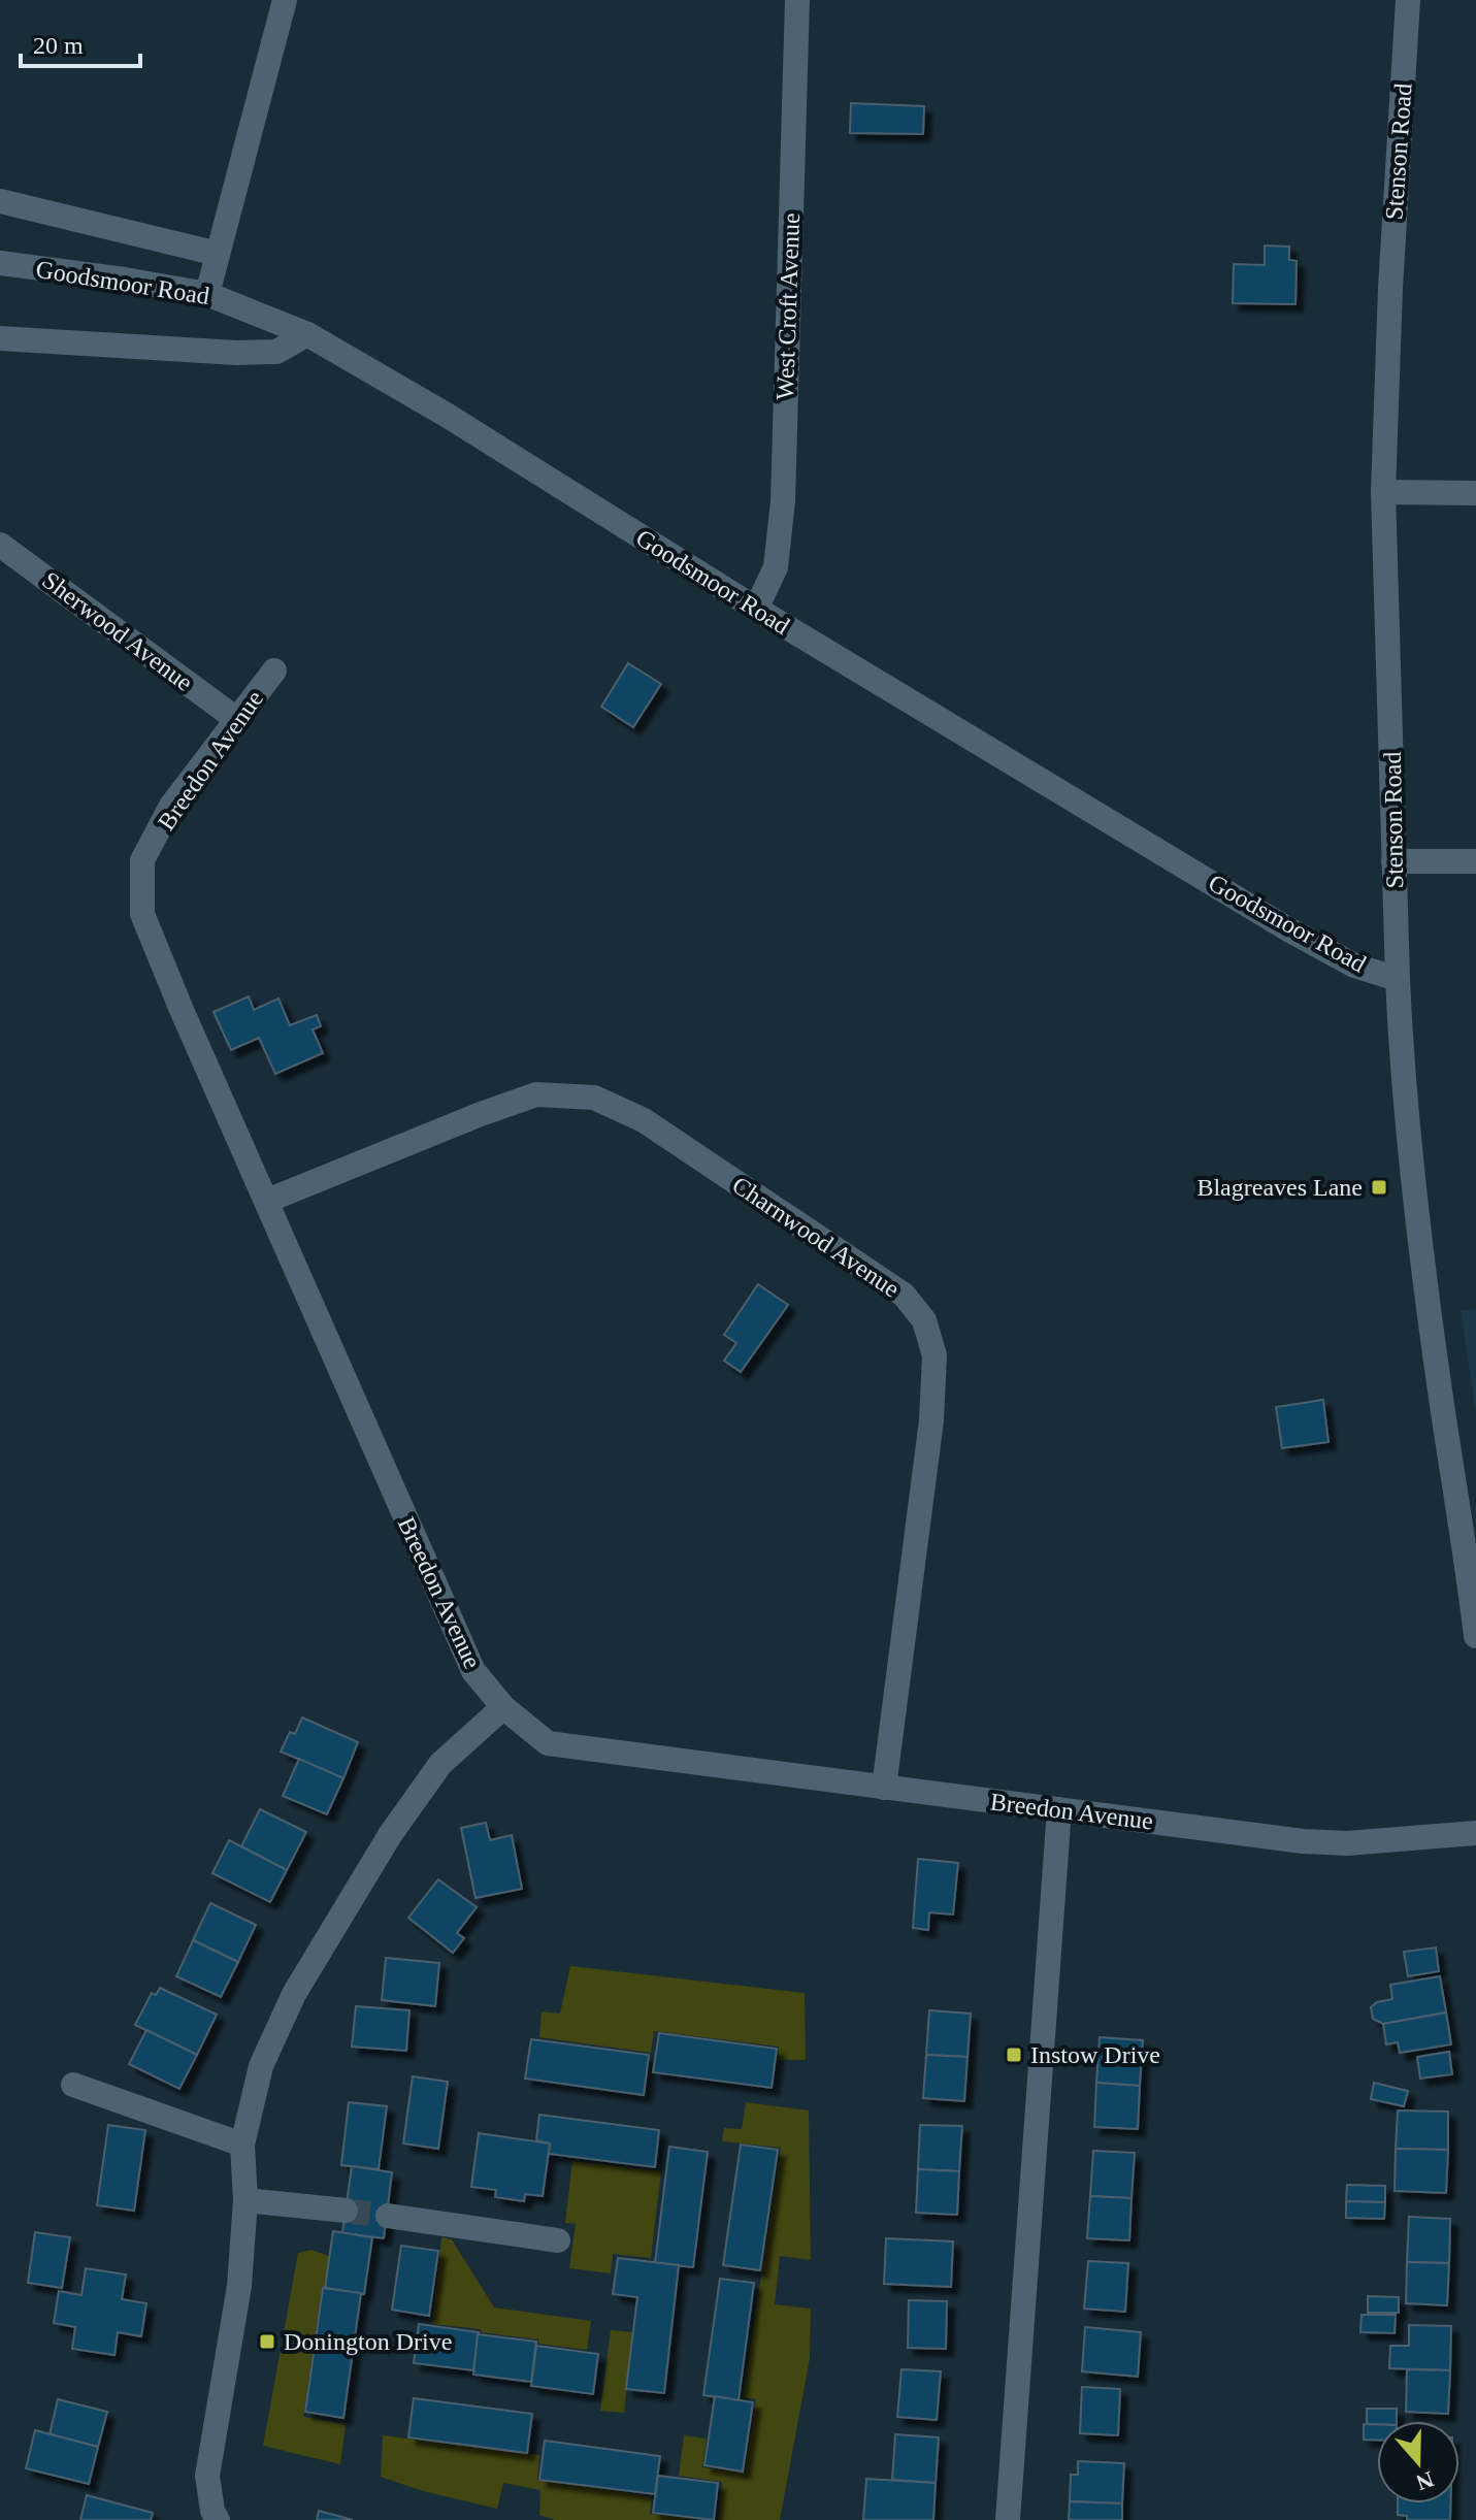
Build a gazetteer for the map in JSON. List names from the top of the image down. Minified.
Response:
{"streets":{"street":["Stenson Road","Goodsmoor Road","West Croft Avenue","Sherwood Avenue","Breedon Avenue","Charnwood Avenue"]},"crossings":[["Stenson Road","Goodsmoor Road"],["Goodsmoor Road","West Croft Avenue"],["Sherwood Avenue","Breedon Avenue"],["Breedon Avenue","Charnwood Avenue"]],"places":{"transit":["Blagreaves Lane","Instow Drive","Donington Drive"]},"scale_bar":"20 m","north":"bottom"}
